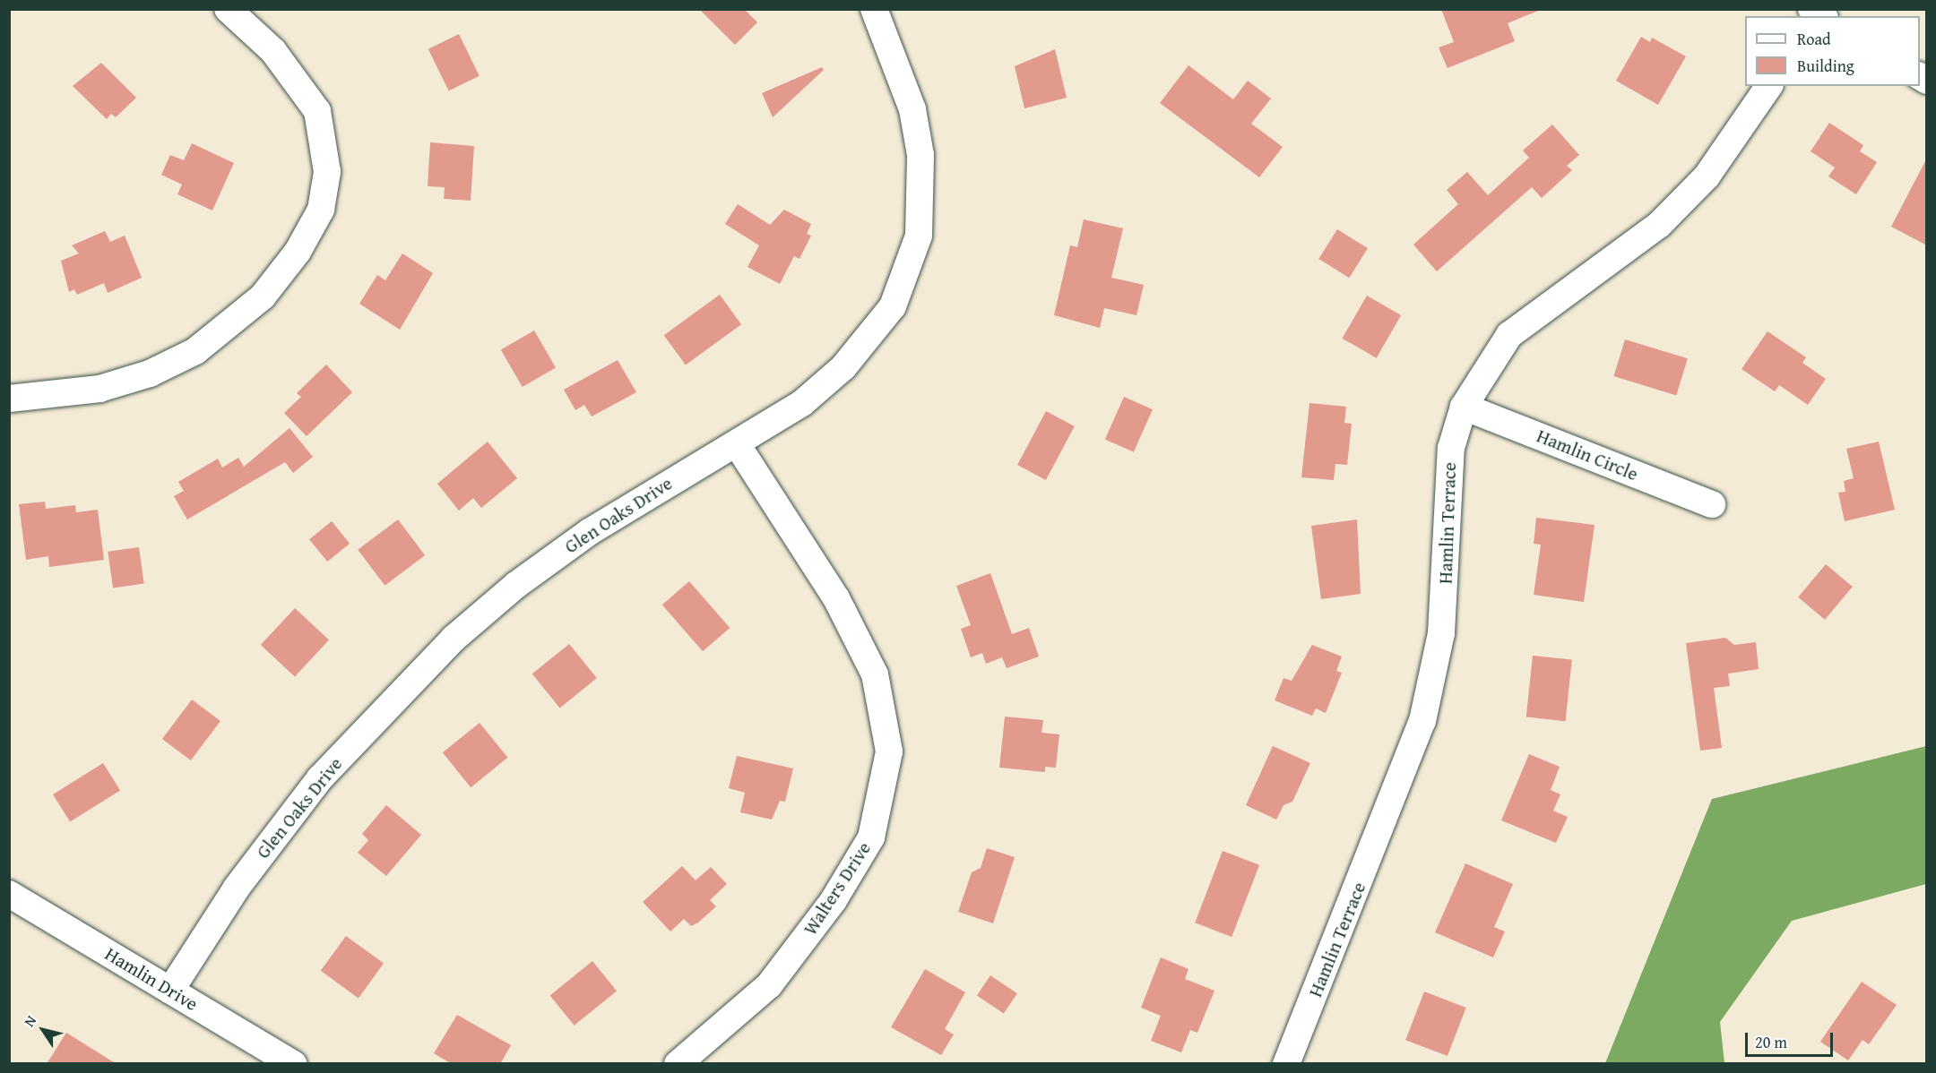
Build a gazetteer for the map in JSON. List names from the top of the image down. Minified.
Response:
{"streets":{"street":["Hamlin Circle","Glen Oaks Drive","Hamlin Terrace","Walters Drive","Hamlin Drive"]},"crossings":[["Hamlin Circle","Hamlin Terrace"],["Glen Oaks Drive","Walters Drive"],["Glen Oaks Drive","Hamlin Drive"]],"legend":["Road","Building"],"scale_bar":"20 m","north":"top left"}
